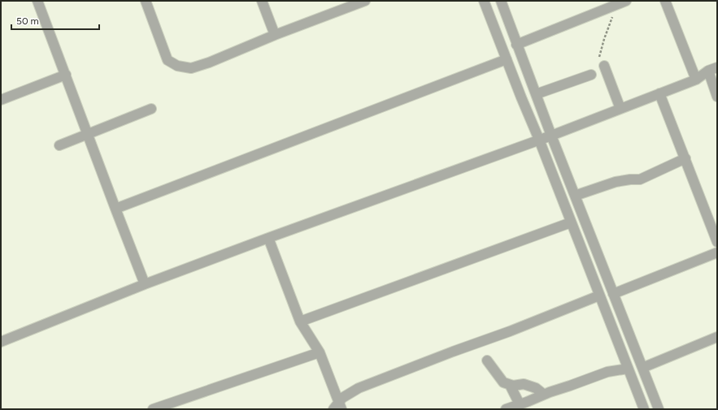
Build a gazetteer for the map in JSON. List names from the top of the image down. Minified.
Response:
{"scale_bar":"50 m"}
